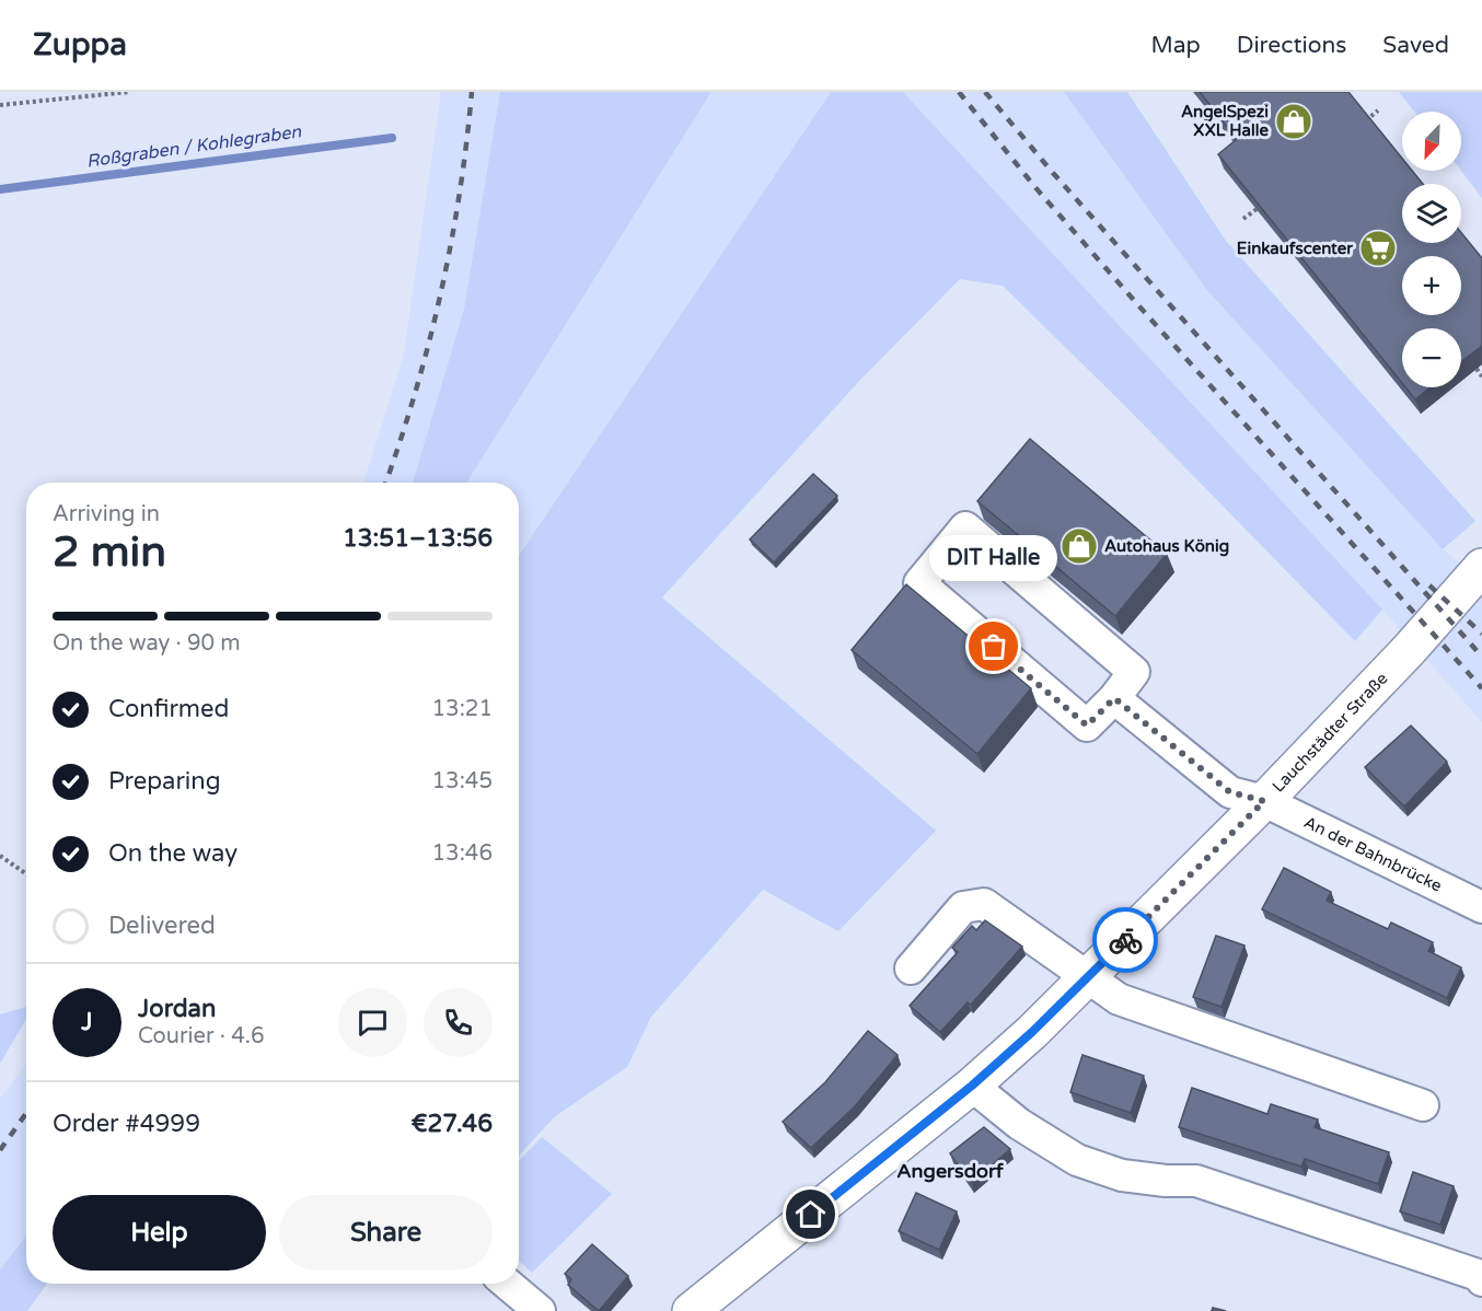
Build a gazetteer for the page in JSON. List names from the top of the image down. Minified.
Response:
{"streets":{"main road":["Lauchstädter Straße"],"street":["An der Bahnbrücke"]},"crossings":[["Lauchstädter Straße","An der Bahnbrücke"]],"districts":["Angersdorf"],"water":["Roßgraben / Kohlegraben"],"places":{"shop":["AngelSpezi XXL Halle","Autohaus König"],"supermarket":["Einkaufscenter"],"other":["DIT Halle"]},"north":"bottom left","page":{"header":"Zuppa","nav":["Map","Directions","Saved"],"map_buttons":["+","−"],"heading":["2 min","Arriving in","13:51–13:56"],"panel":["Jordan","Courier · 4.6","Order #4999","€27.46"],"bubble":"DIT Halle","bar":"On the way · 90 m","list":[["Confirmed","13:21"],["Preparing","13:45"],["On the way","13:46"],"Delivered"],"round":"J","buttons":["Help","Share"]}}
